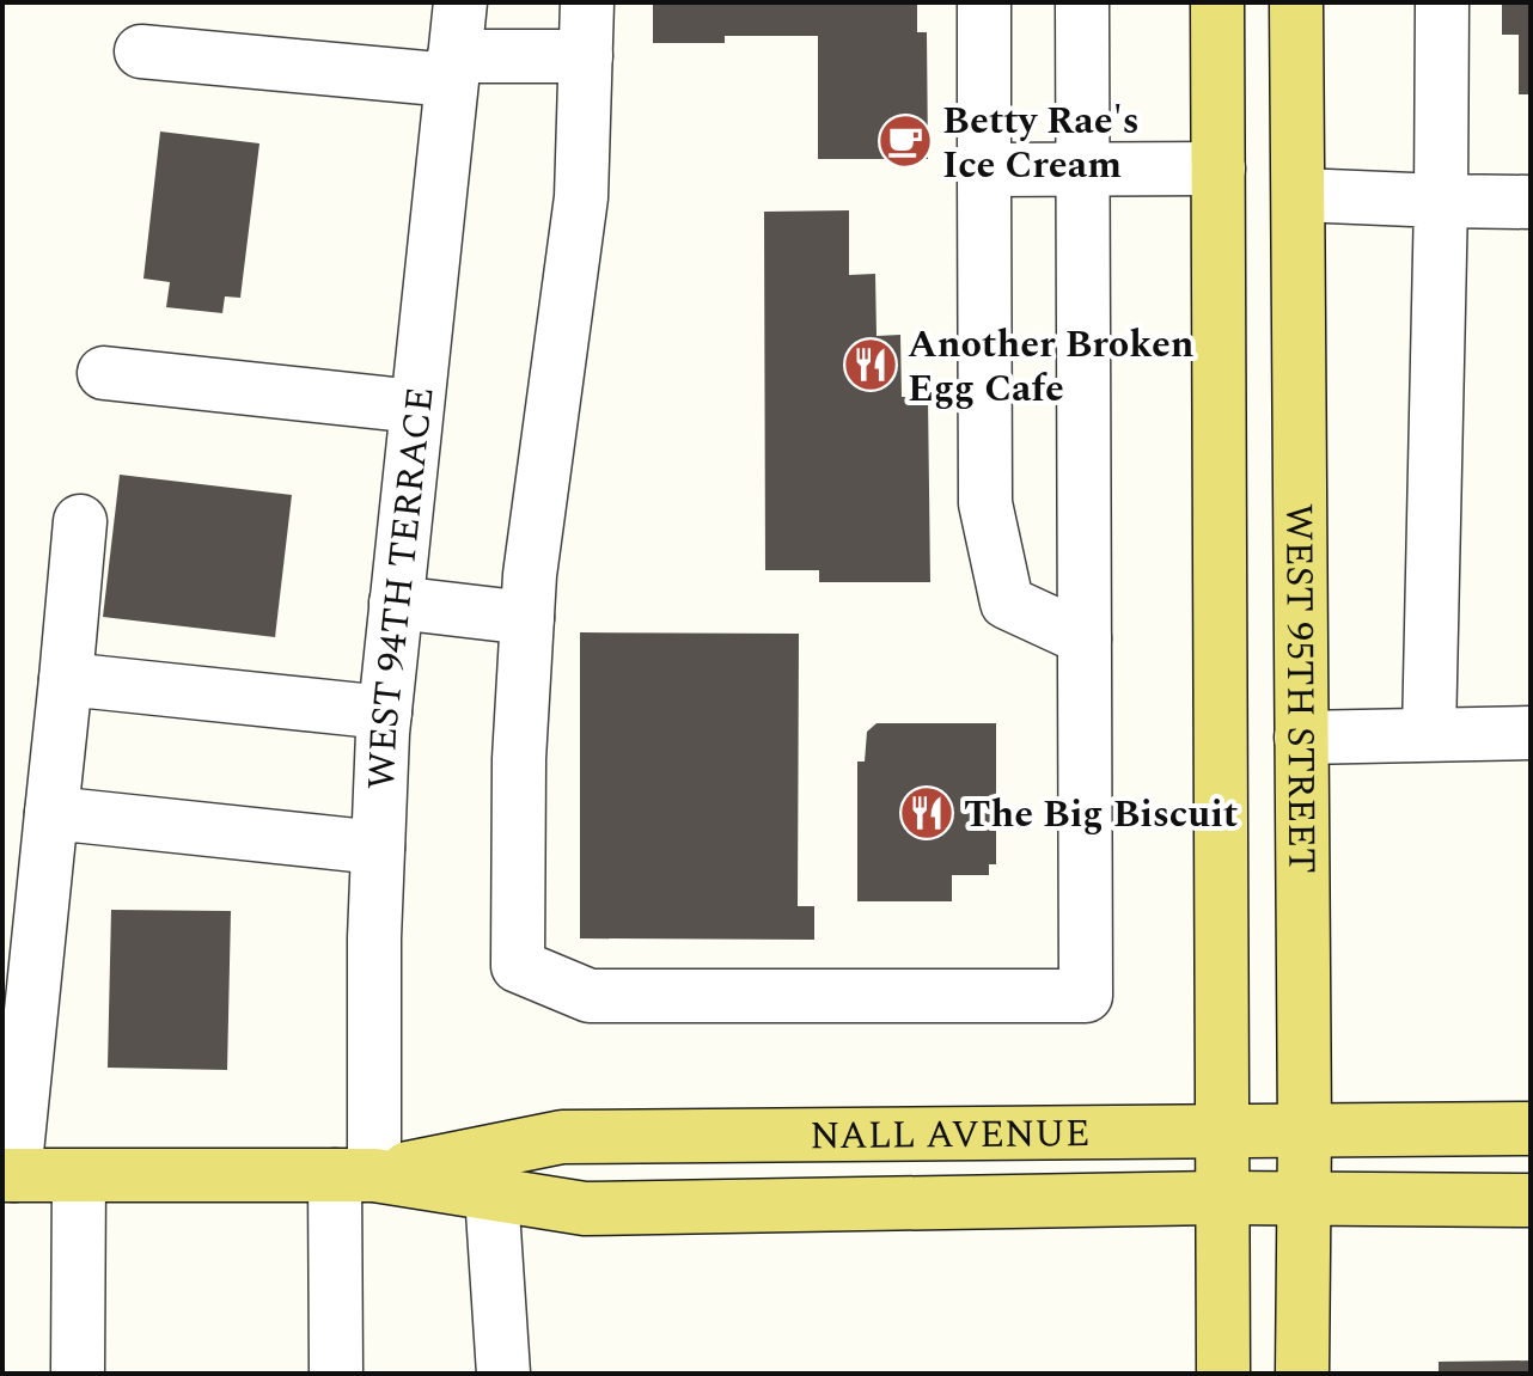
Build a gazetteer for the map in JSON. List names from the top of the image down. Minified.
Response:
{"streets":{"main road":["WEST 95TH STREET","NALL AVENUE"],"street":["WEST 94TH TERRACE"]},"crossings":[["WEST 94TH TERRACE","NALL AVENUE"],["WEST 95TH STREET","NALL AVENUE"]],"places":{"cafe":["Betty Rae's Ice Cream"],"restaurant":["Another Broken Egg Cafe","The Big Biscuit"]}}
